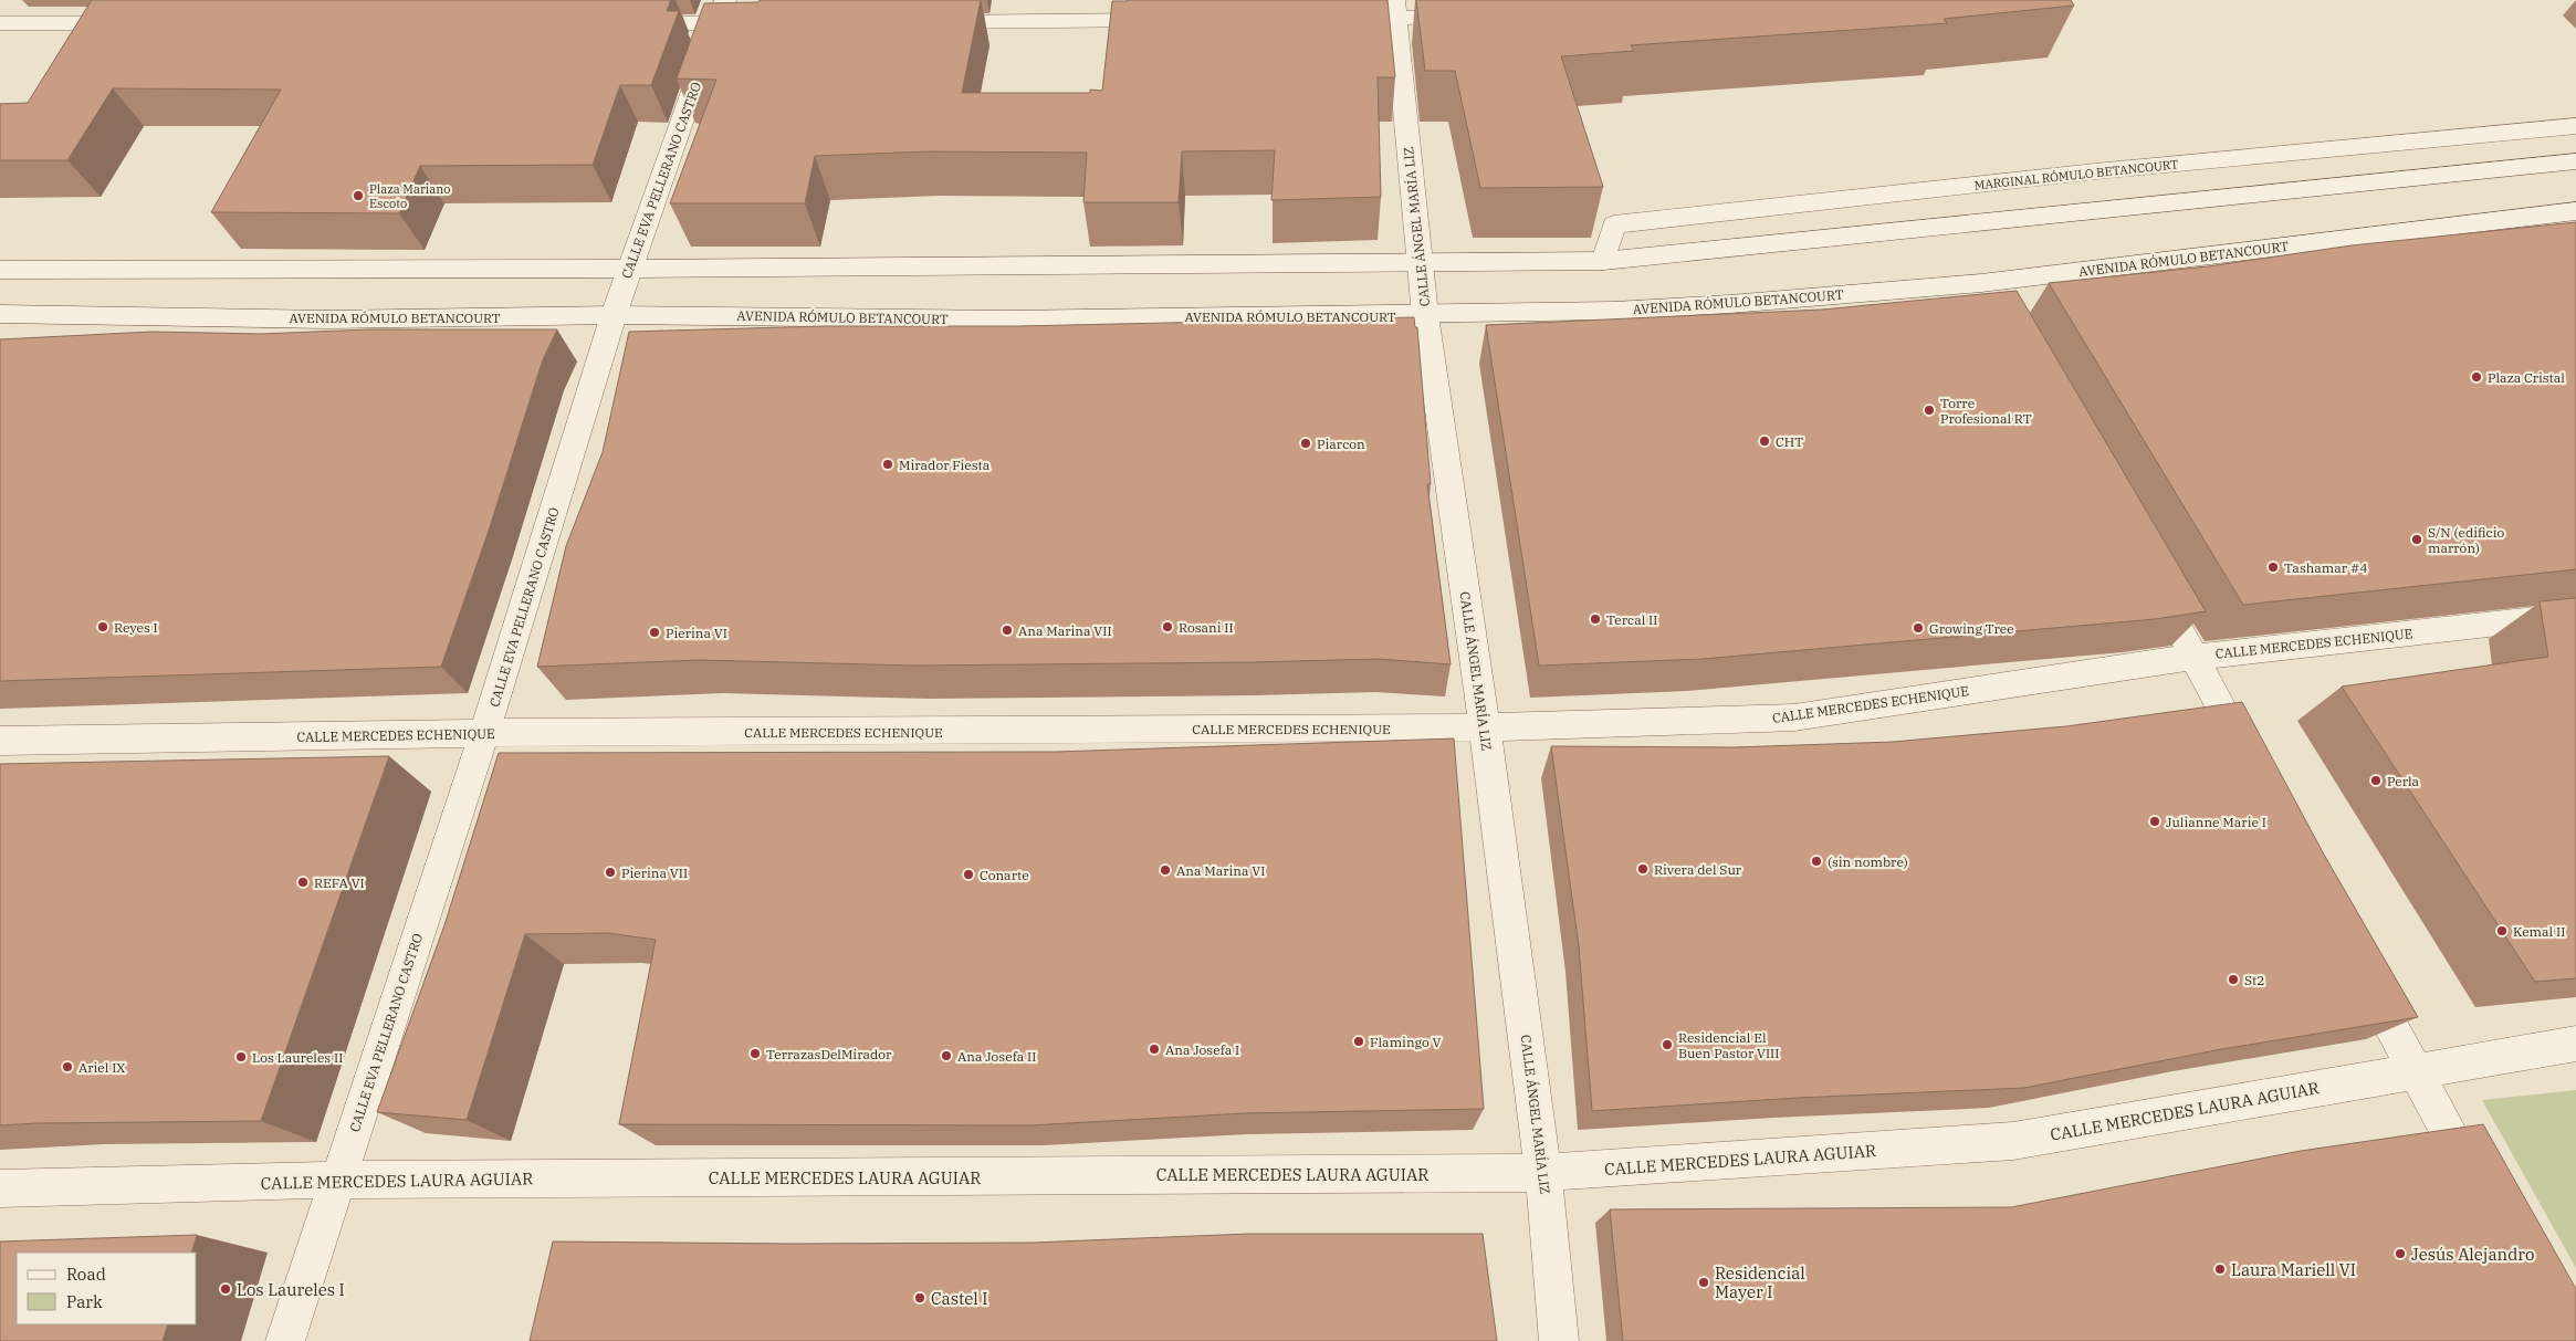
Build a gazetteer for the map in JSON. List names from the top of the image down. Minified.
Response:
{"streets":{"street":["MARGINAL RÓMULO BETANCOURT","CALLE EVA PELLERANO CASTRO","CALLE ÁNGEL MARÍA LIZ","AVENIDA RÓMULO BETANCOURT","CALLE MERCEDES ECHENIQUE","CALLE MERCEDES LAURA AGUIAR"]},"crossings":[["CALLE EVA PELLERANO CASTRO","AVENIDA RÓMULO BETANCOURT"],["CALLE EVA PELLERANO CASTRO","CALLE MERCEDES ECHENIQUE"],["CALLE EVA PELLERANO CASTRO","CALLE MERCEDES LAURA AGUIAR"],["CALLE ÁNGEL MARÍA LIZ","AVENIDA RÓMULO BETANCOURT"],["CALLE ÁNGEL MARÍA LIZ","CALLE MERCEDES ECHENIQUE"],["CALLE ÁNGEL MARÍA LIZ","CALLE MERCEDES LAURA AGUIAR"]],"places":["Plaza Mariano Escoto","Plaza Cristal","Torre Profesional RT","CHT","Piarcon","Mirador Fiesta","S/N (edificio marrón)","Tashamar #4","Tercal II","Reyes I","Rosani II","Growing Tree","Ana Marina VII","Pierina VI","Perla","Julianne Marie I","(sin nombre)","Rivera del Sur","Ana Marina VI","Pierina VII","Conarte","REFA VI","Kemal II","St2","Flamingo V","Residencial El Buen Pastor VIII","Ana Josefa I","TerrazasDelMirador","Ana Josefa II","Los Laureles II","Ariel IX","Jesús Alejandro","Laura Mariell VI","Residencial Mayer I","Los Laureles I","Castel I"],"legend":["Road","Park"]}
